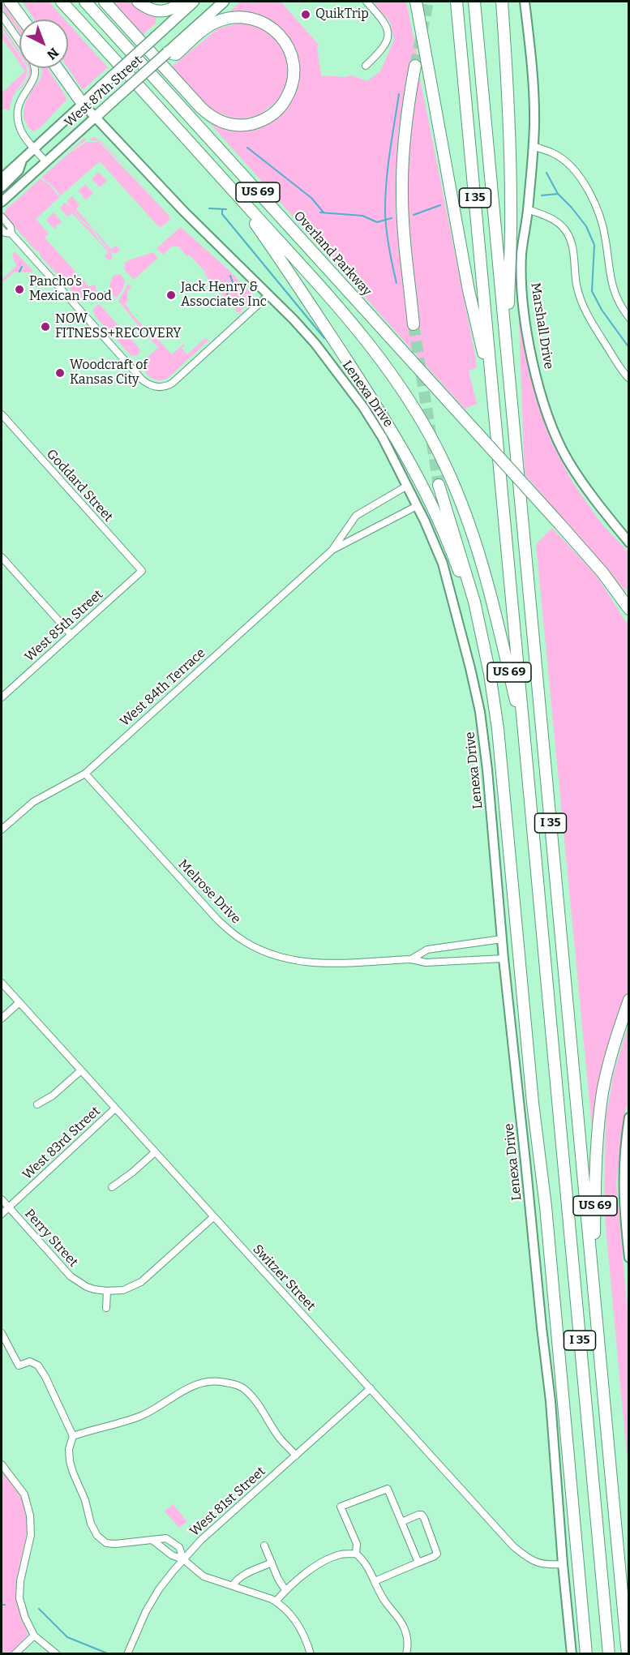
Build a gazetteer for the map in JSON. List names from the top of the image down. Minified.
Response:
{"streets":{"highway":["US 69","I 35","Overland Parkway"],"main road":["West 87th Street"],"street":["Marshall Drive","Lenexa Drive","Goddard Street","West 85th Street","West 84th Terrace","Melrose Drive","West 83rd Street","Perry Street","Switzer Street","West 81st Street"]},"crossings":[["West 87th Street","Lenexa Drive"],["US 69","I 35"],["Lenexa Drive","West 84th Terrace"],["Lenexa Drive","Melrose Drive"],["Lenexa Drive","Switzer Street"],["Goddard Street","West 85th Street"],["West 84th Terrace","Melrose Drive"],["West 83rd Street","Perry Street"],["West 83rd Street","Switzer Street"],["Perry Street","Switzer Street"],["Switzer Street","West 81st Street"]],"places":["QuikTrip","Pancho's Mexican Food","Jack Henry & Associates Inc","NOW FITNESS+RECOVERY","Woodcraft of Kansas City"],"north":"bottom right"}
